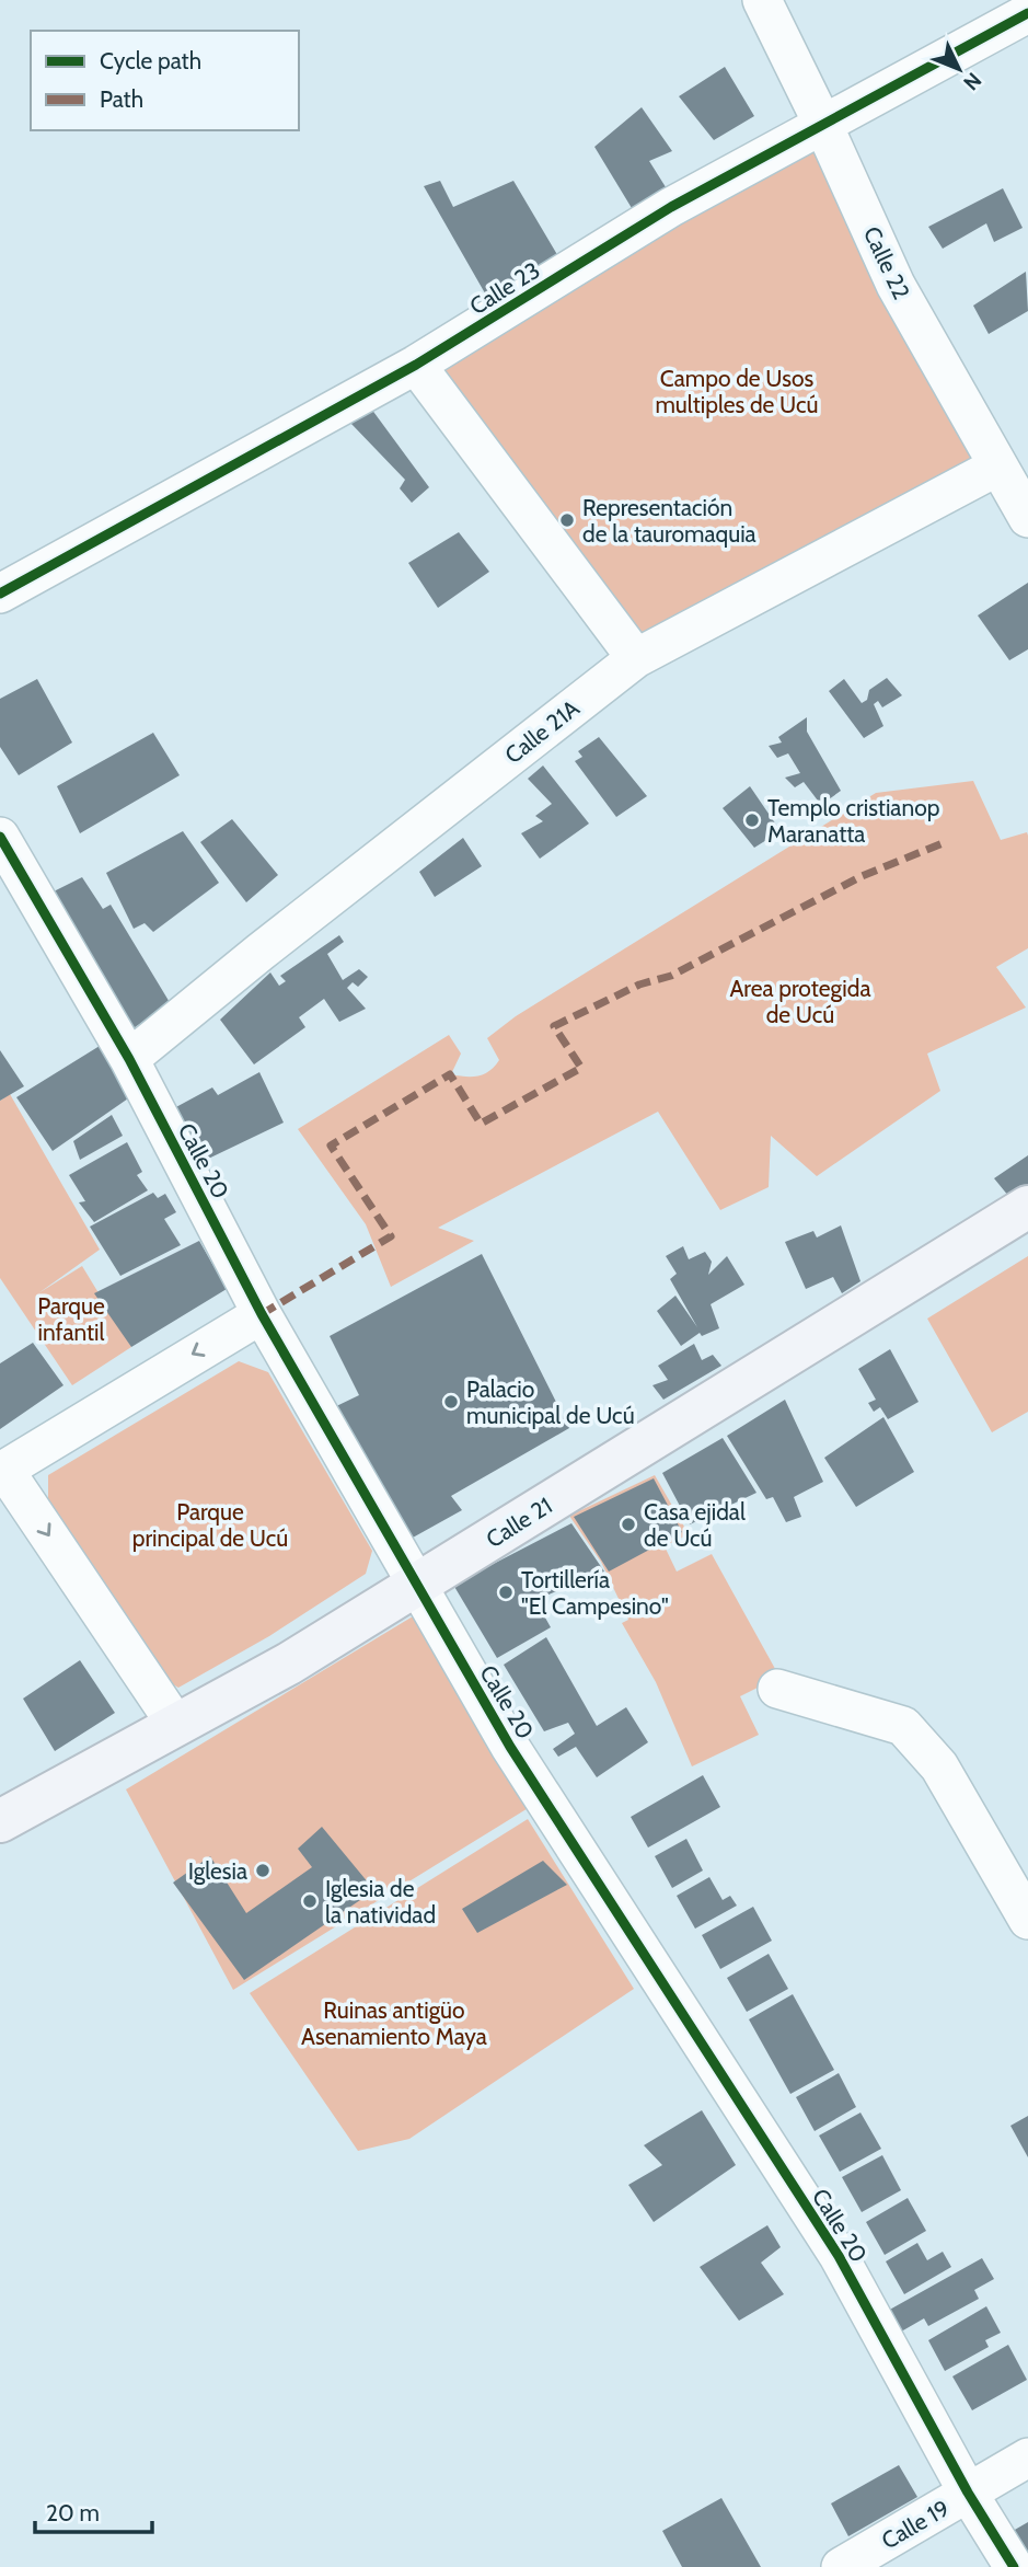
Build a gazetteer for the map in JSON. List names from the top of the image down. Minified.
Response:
{"streets":{"main road":["Calle 21"],"street":["Calle 22","Calle 23","Calle 21A","Calle 20","Calle 19"]},"crossings":[["Calle 22","Calle 23"],["Calle 22","Calle 21A"],["Calle 21A","Calle 20"],["Calle 20","Calle 21"],["Calle 20","Calle 19"]],"parks":["Campo de Usos multiples de Ucú","Area protegida de Ucú","Parque infantil","Parque principal de Ucú","Ruinas antigüo Asenamiento Maya"],"places":["Representación de la tauromaquia","Templo cristianop Maranatta","Palacio municipal de Ucú","Casa ejidal de Ucú","Tortillería \"El Campesino\"","Iglesia","Iglesia de la natividad"],"legend":["Cycle path","Path"],"scale_bar":"20 m","north":"bottom right"}
